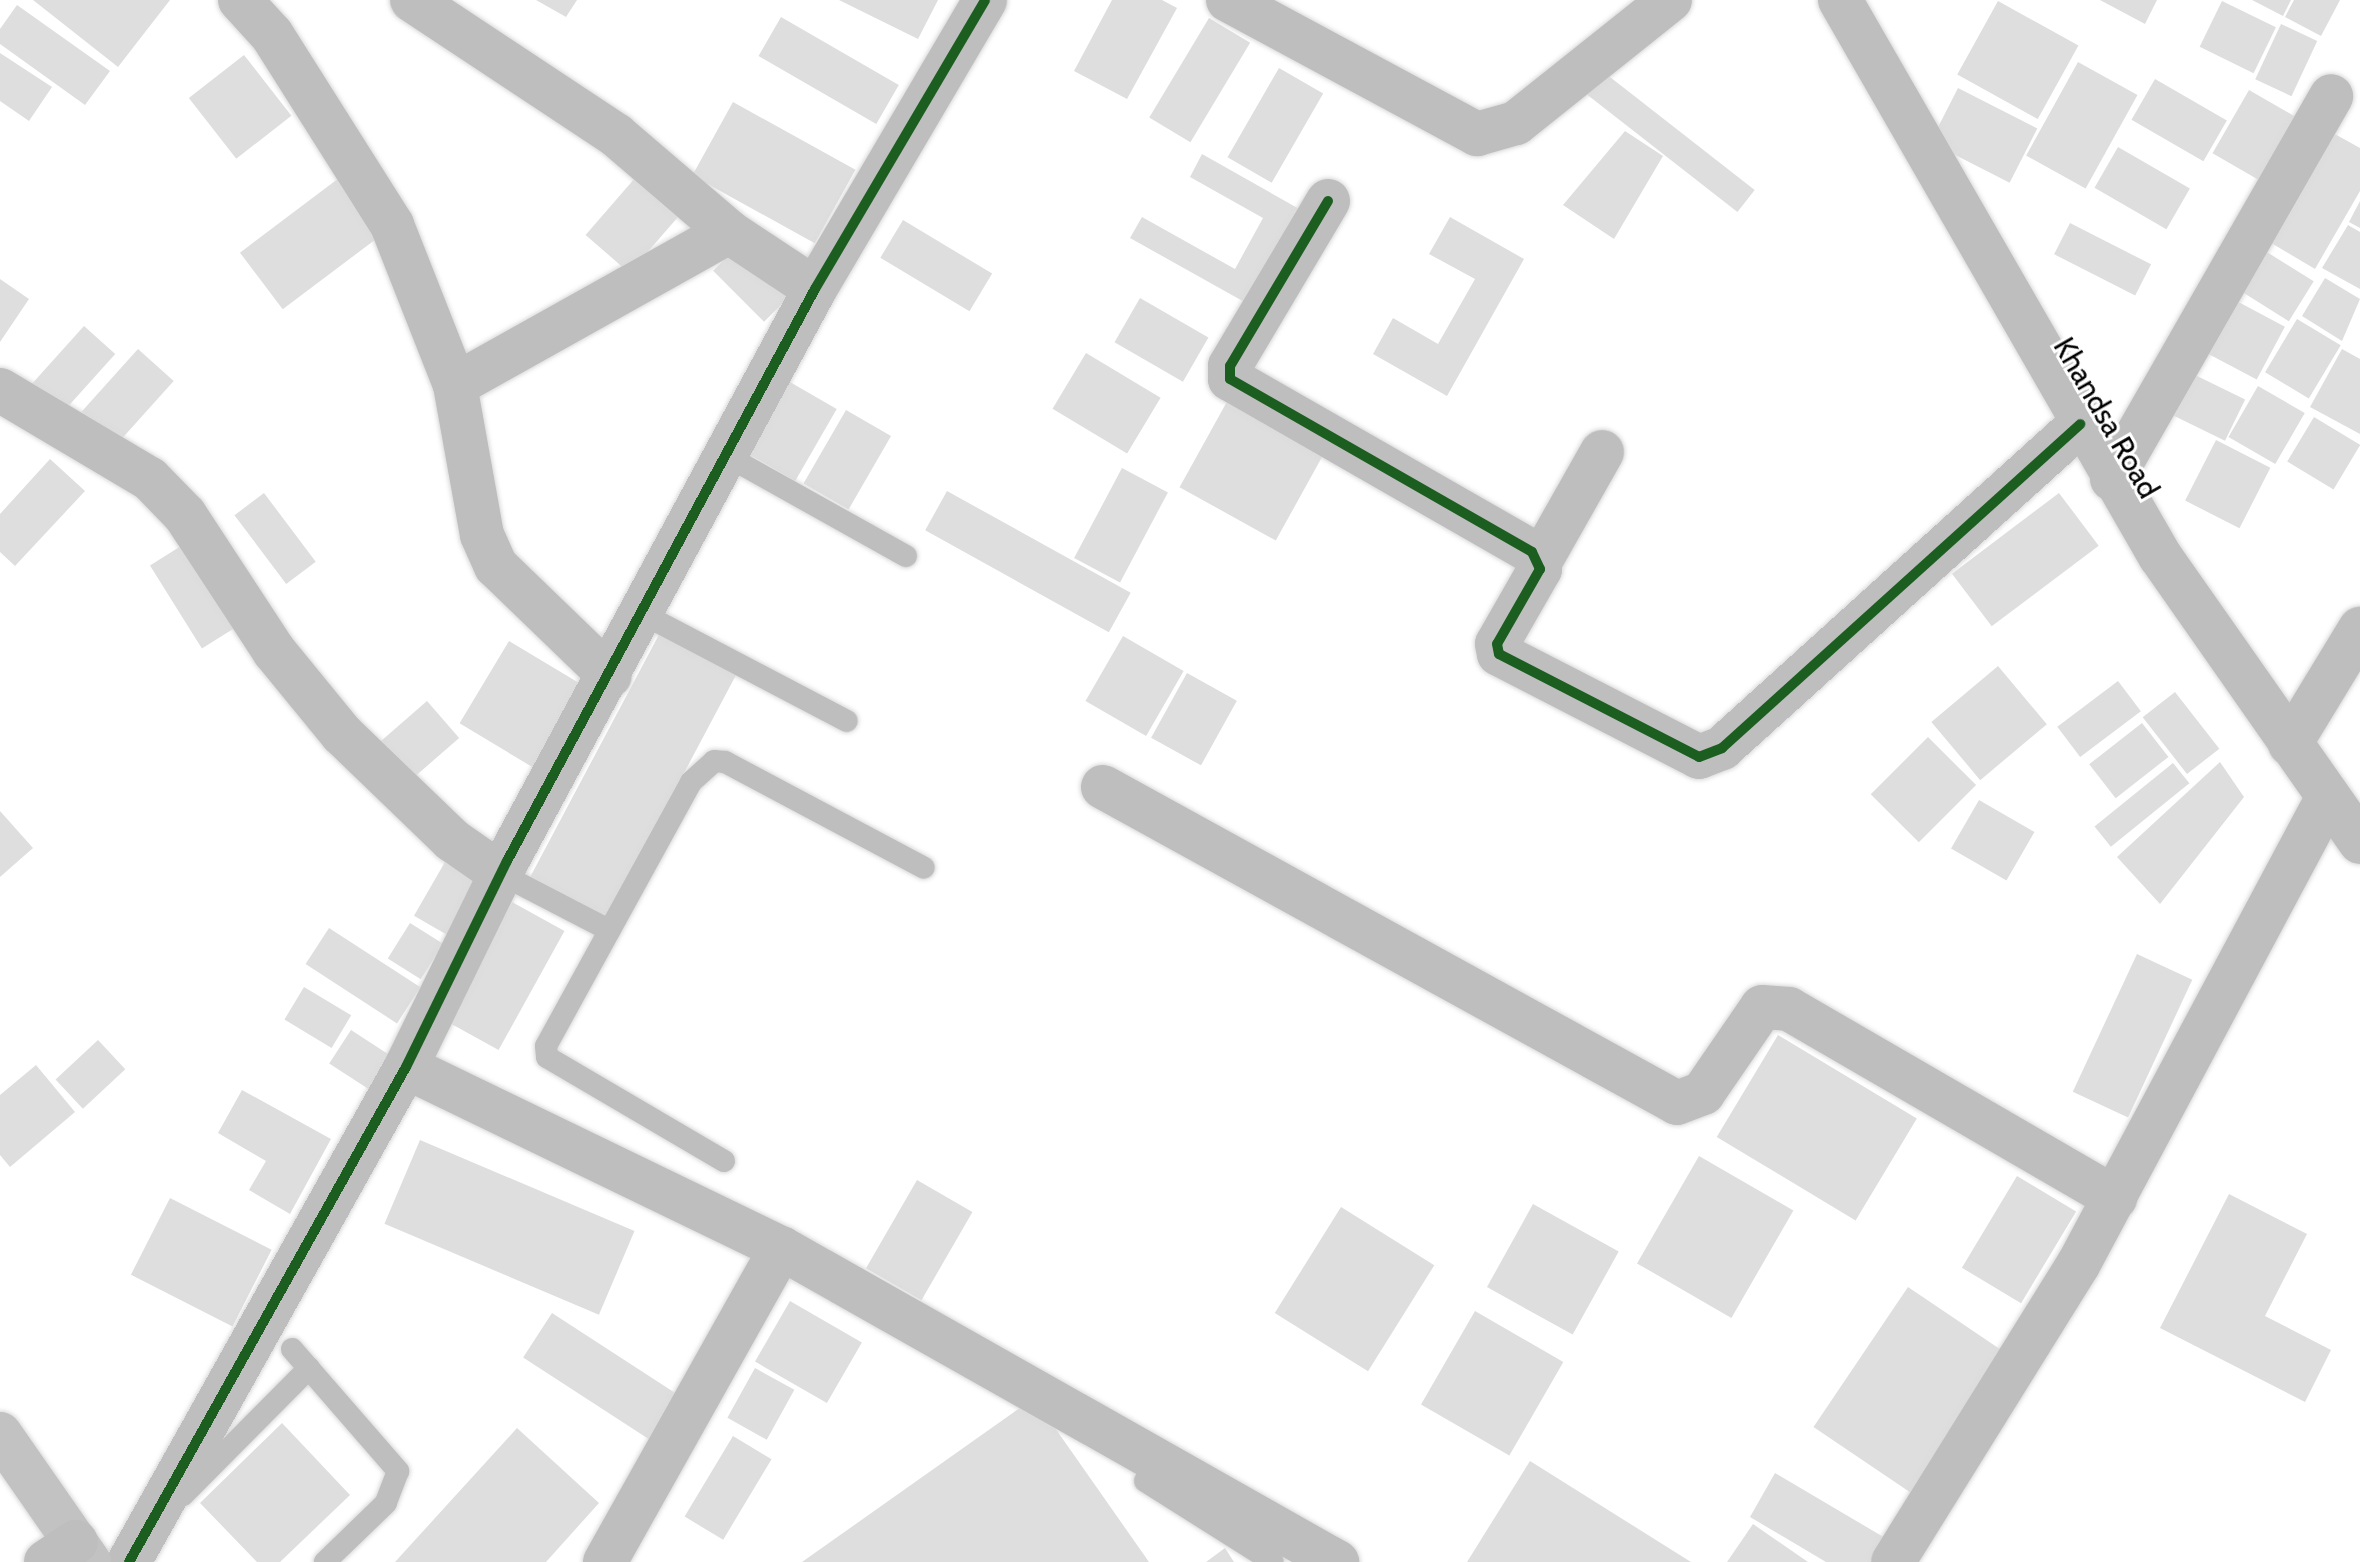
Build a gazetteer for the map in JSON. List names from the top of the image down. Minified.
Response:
{"streets":{"street":["Khandsa Road"]}}
